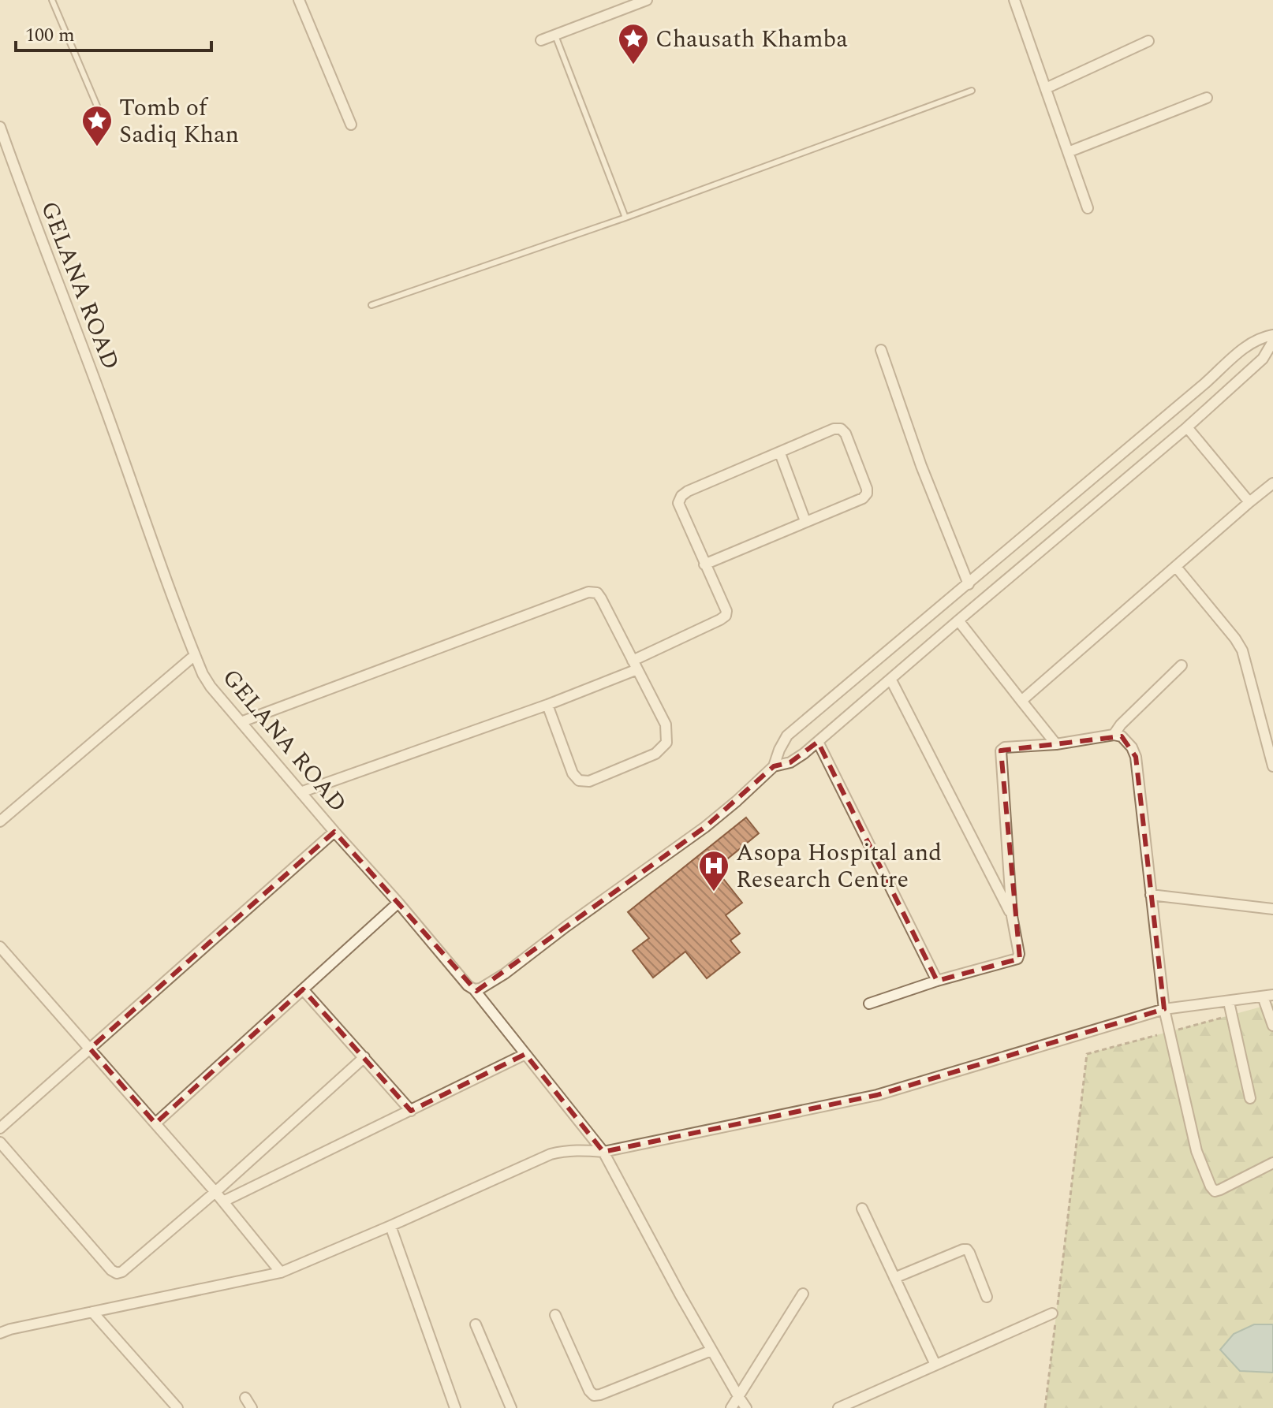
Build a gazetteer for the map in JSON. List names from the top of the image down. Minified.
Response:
{"streets":{"street":["GELANA ROAD"]},"places":{"place":["Chausath Khamba","Tomb of Sadiq Khan"],"hospital":["Asopa Hospital and Research Centre"]},"scale_bar":"100 m"}
